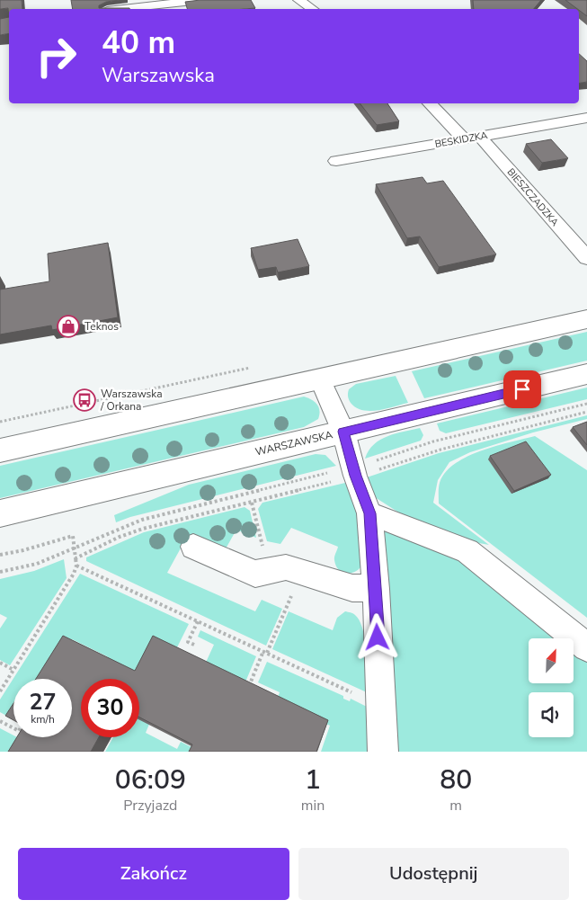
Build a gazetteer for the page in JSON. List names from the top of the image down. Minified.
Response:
{"streets":{"main road":["WARSZAWSKA"],"street":["BESKIDZKA","BIESZCZADZKA"]},"crossings":[["BESKIDZKA","BIESZCZADZKA"]],"places":{"shop":["Teknos"],"bus stop":["Warszawska / Orkana"]},"north":"top right","page":{"turn":["40 m","Warszawska"],"speed":"27 km/h","limit":"30","eta":["06:09","Przyjazd","1","min","80","m"],"buttons":["Zakończ","Udostępnij"]}}
